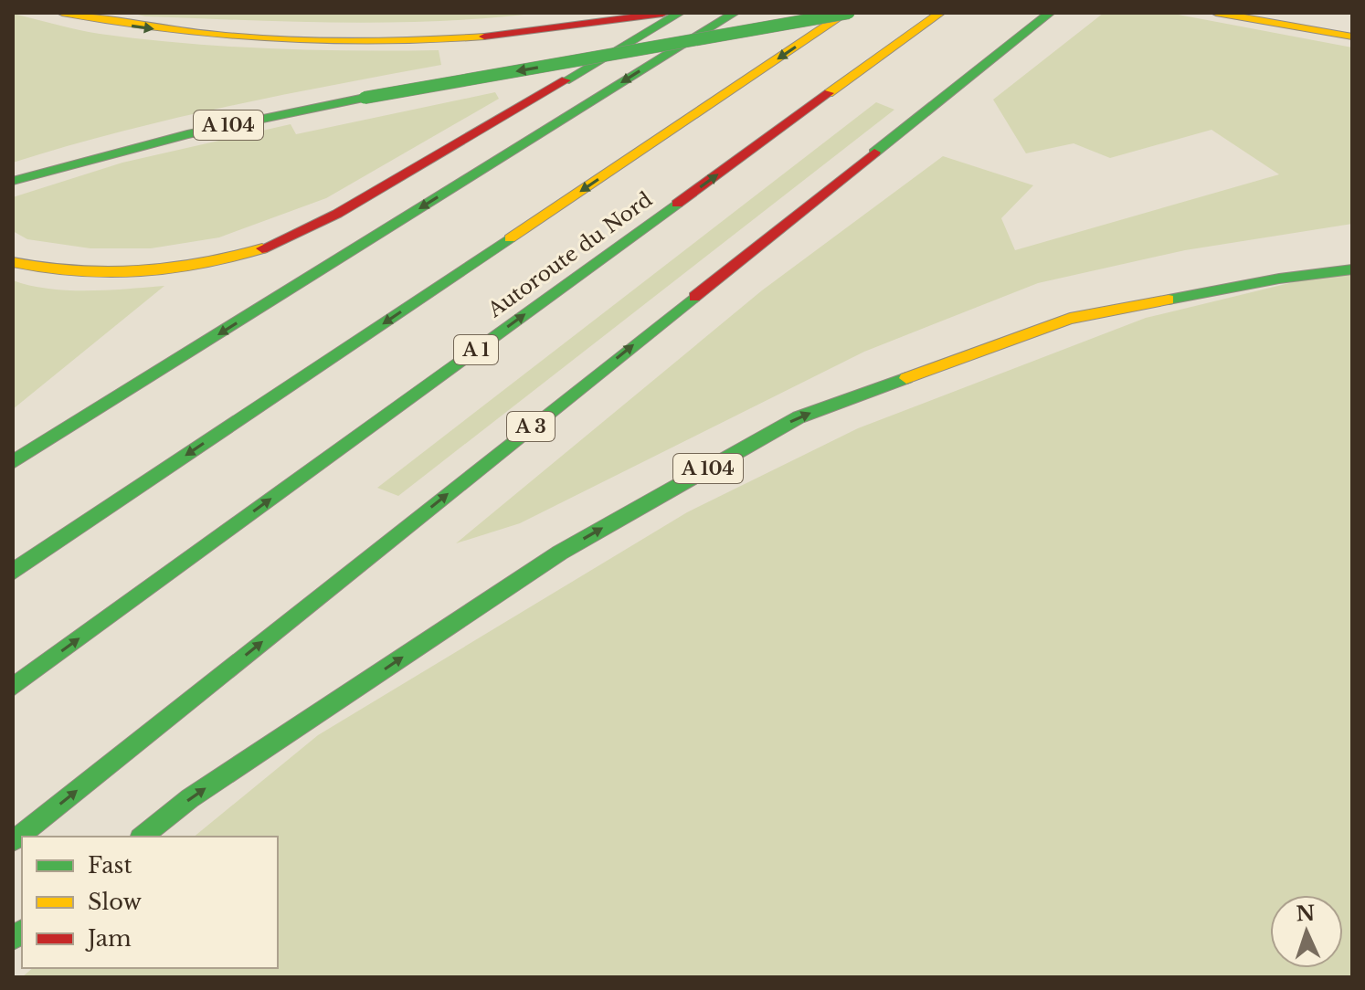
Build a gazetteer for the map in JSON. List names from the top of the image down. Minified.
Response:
{"streets":{"highway":["A 104","Autoroute du Nord","A 1","A 3"]},"legend":["Fast","Slow","Jam"],"north":"top"}
